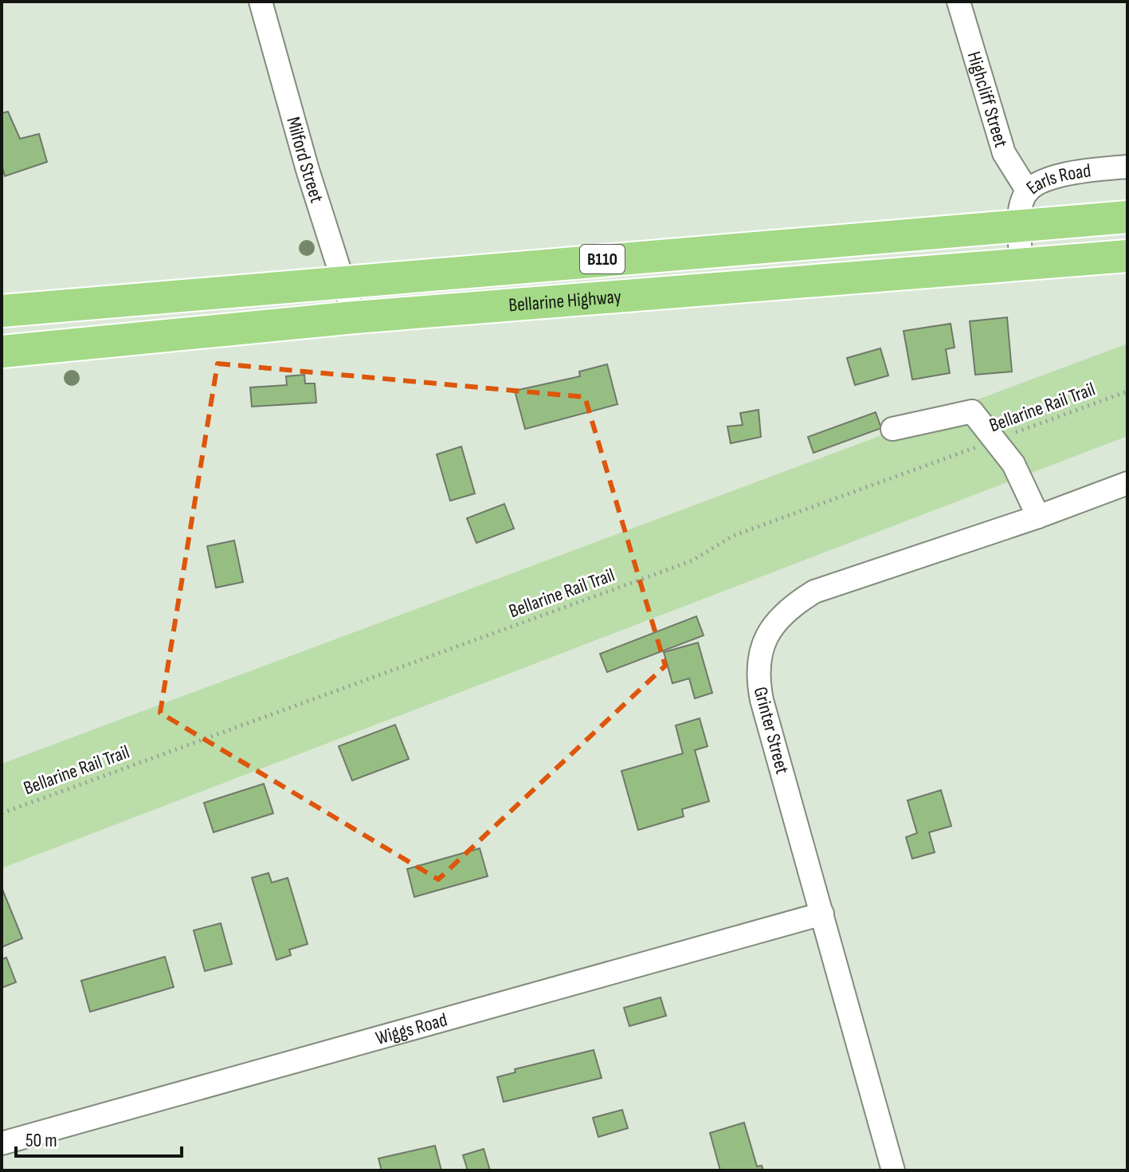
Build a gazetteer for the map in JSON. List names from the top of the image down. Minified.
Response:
{"streets":{"highway":["B110","Bellarine Highway"],"street":["Highcliff Street","Milford Street","Earls Road","Grinter Street","Wiggs Road"],"path":["Bellarine Rail Trail"]},"crossings":[["Highcliff Street","Earls Road"],["Milford Street","Bellarine Highway"],["Earls Road","Bellarine Highway"],["Grinter Street","Wiggs Road"]],"scale_bar":"50 m"}
